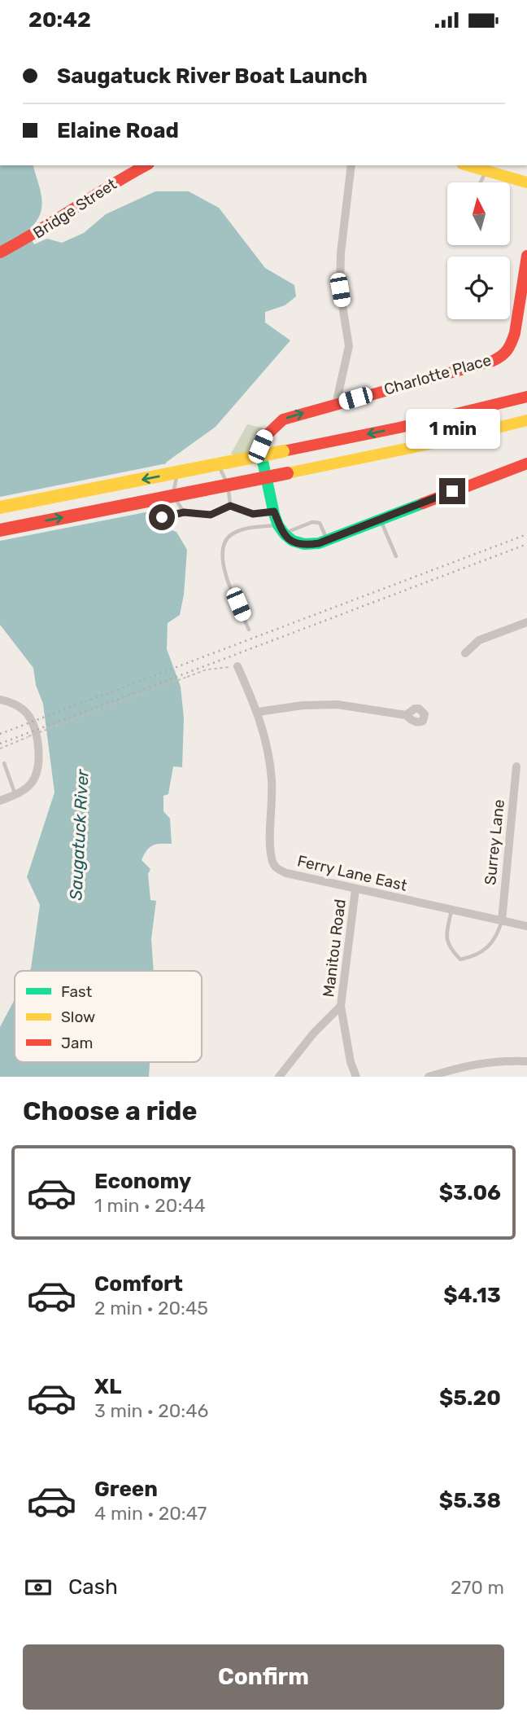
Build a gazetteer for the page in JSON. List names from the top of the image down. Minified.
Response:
{"streets":{"main road":["Bridge Street","Charlotte Place"],"street":["Surrey Lane","Ferry Lane East","Manitou Road"]},"crossings":[["Surrey Lane","Ferry Lane East"],["Ferry Lane East","Manitou Road"]],"water":["Saugatuck River"],"legend":["Fast","Slow","Jam"],"north":"top","page":{"status":"20:42","banner":["Saugatuck River Boat Launch","Elaine Road"],"bubble":"1 min","heading":"Choose a ride","list":[{"name":"Economy","note":"1 min · 20:44","value":"$3.06"},{"name":"Comfort","note":"2 min · 20:45","value":"$4.13"},{"name":"XL","note":"3 min · 20:46","value":"$5.20"},{"name":"Green","note":"4 min · 20:47","value":"$5.38"}],"pay":["Cash","270 m"],"buttons":"Confirm"}}
